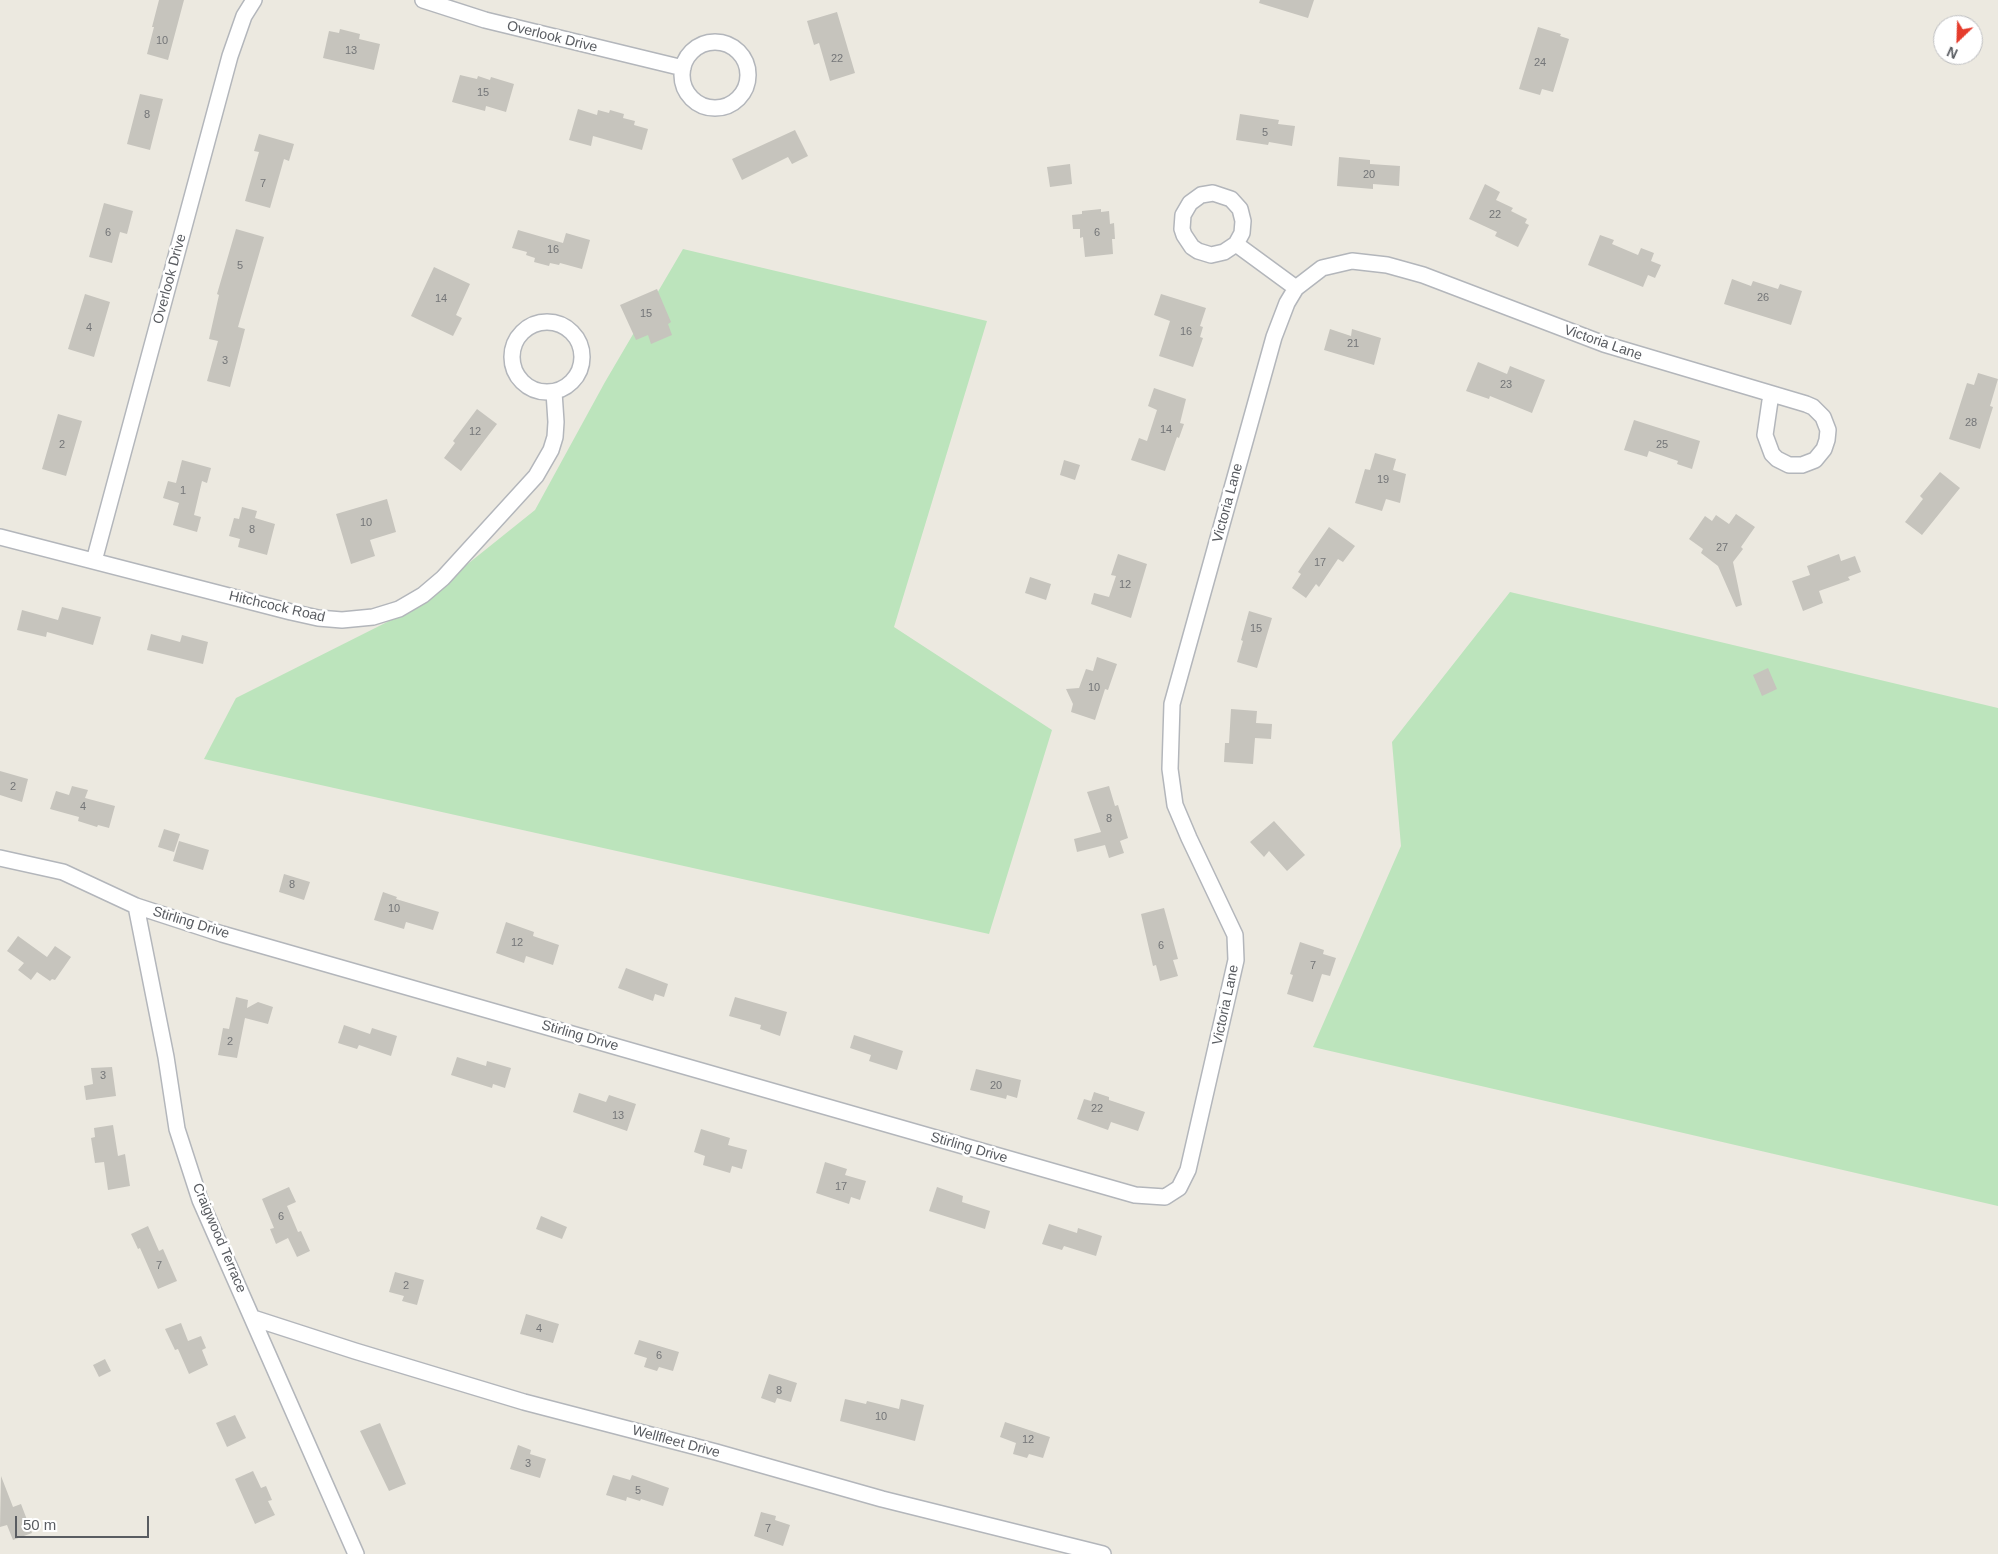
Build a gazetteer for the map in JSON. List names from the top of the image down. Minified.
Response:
{"streets":{"street":["Overlook Drive","Victoria Lane","Hitchcock Road","Stirling Drive","Craigwood Terrace","Wellfleet Drive"]},"crossings":[["Overlook Drive","Hitchcock Road"],["Victoria Lane","Stirling Drive"],["Stirling Drive","Craigwood Terrace"],["Craigwood Terrace","Wellfleet Drive"]],"house_numbers":["10","13","22","24","15","8","5","20","7","22","6","6","16","5","26","14","15","4","16","21","3","23","28","14","12","2","25","19","1","10","8","27","17","12","15","10","2","4","8","8","10","12","6","7","2","3","20","22","13","17","6","7","2","4","6","8","10","12","3","5","7"],"scale_bar":"50 m","north":"bottom left"}
